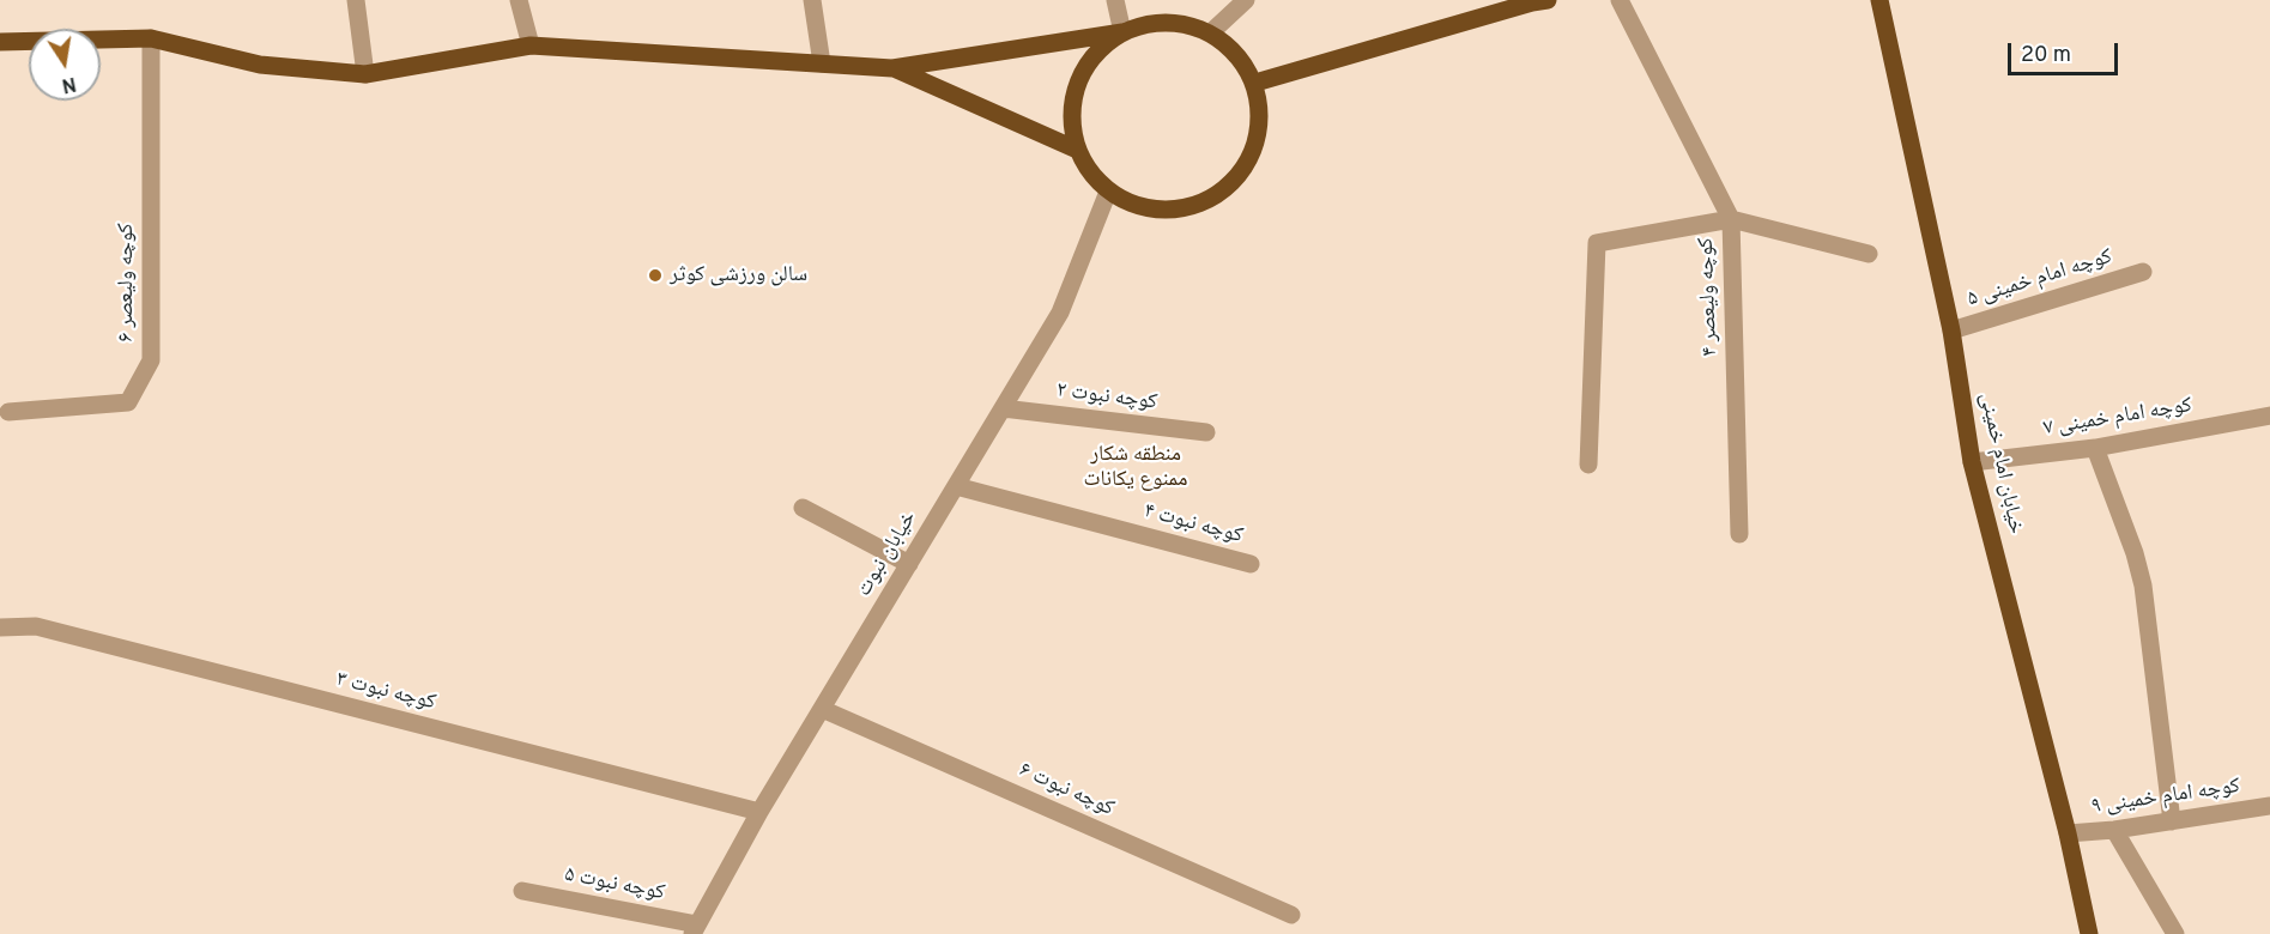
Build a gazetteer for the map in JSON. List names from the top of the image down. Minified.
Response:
{"streets":{"main road":["خیابان امام خمینی"],"street":["کوچه امام خمینی ۵","کوچه ولیعصر ۶","کوچه ولیعصر ۴","کوچه نبوت ۲","کوچه امام خمینی ۷","کوچه نبوت ۴","خیابان نبوت","کوچه نبوت ۳","کوچه نبوت ۶","کوچه امام خمینی ۹","کوچه نبوت ۵"]},"crossings":[["کوچه امام خمینی ۵","خیابان امام خمینی"],["کوچه نبوت ۲","خیابان نبوت"],["کوچه امام خمینی ۷","خیابان امام خمینی"],["خیابان امام خمینی","کوچه امام خمینی ۹"],["کوچه نبوت ۴","خیابان نبوت"],["خیابان نبوت","کوچه نبوت ۳"],["خیابان نبوت","کوچه نبوت ۶"],["خیابان نبوت","کوچه نبوت ۵"]],"parks":["منطقه شکار ممنوع یکانات"],"places":["سالن ورزشی کوثر"],"scale_bar":"20 m","north":"bottom"}
